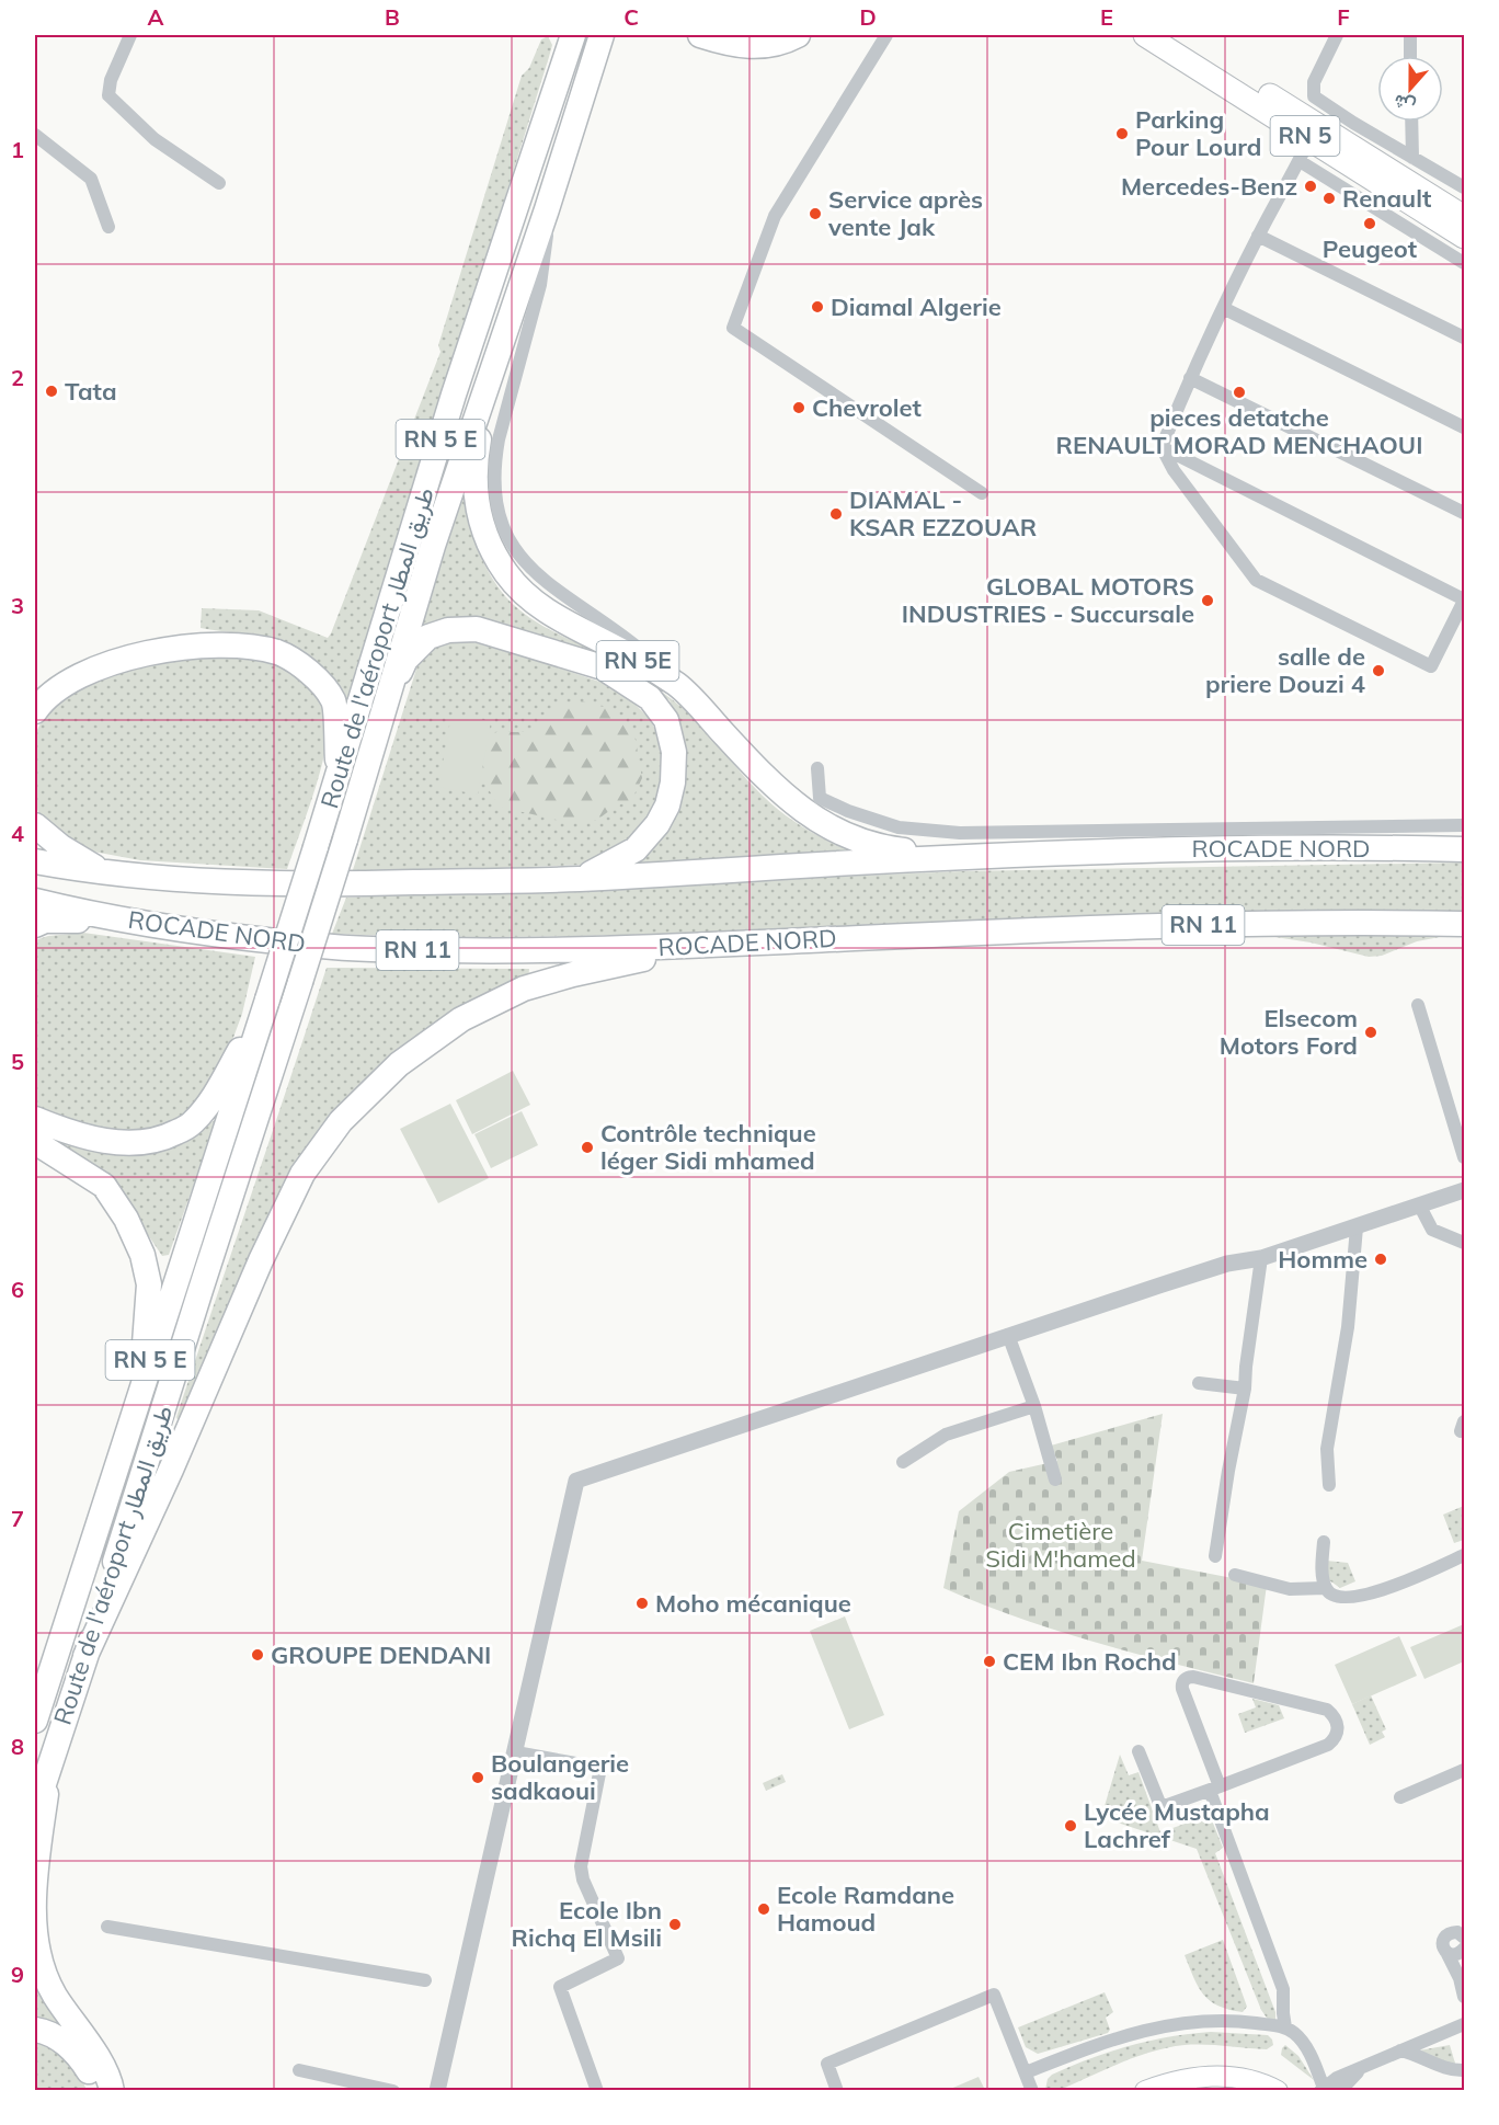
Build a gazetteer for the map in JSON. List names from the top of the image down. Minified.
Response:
{"streets":{"highway":["RN 5","RN 5 E","Route de l'aéroport طريق المطار","RN 5E","ROCADE NORD","RN 11"]},"crossings":[["Route de l'aéroport طريق المطار","RN 5E"],["RN 5E","ROCADE NORD"]],"parks":["Cimetière Sidi M'hamed"],"places":["Parking Pour Lourd","Mercedes-Benz","Renault","Service après vente Jak","Peugeot","Diamal Algerie","Tata","pieces detatche RENAULT MORAD MENCHAOUI","Chevrolet","DIAMAL - KSAR EZZOUAR","GLOBAL MOTORS INDUSTRIES - Succursale","salle de priere Douzi 4","Elsecom Motors Ford","Contrôle technique léger Sidi mhamed","Homme","Moho mécanique","GROUPE DENDANI","CEM Ibn Rochd","Boulangerie sadkaoui","Lycée Mustapha Lachref","Ecole Ramdane Hamoud","Ecole Ibn Richq El Msili"],"north":"bottom","grid":{"columns":["A","B","C","D","E","F"],"rows":["1","2","3","4","5","6","7","8","9"]}}
